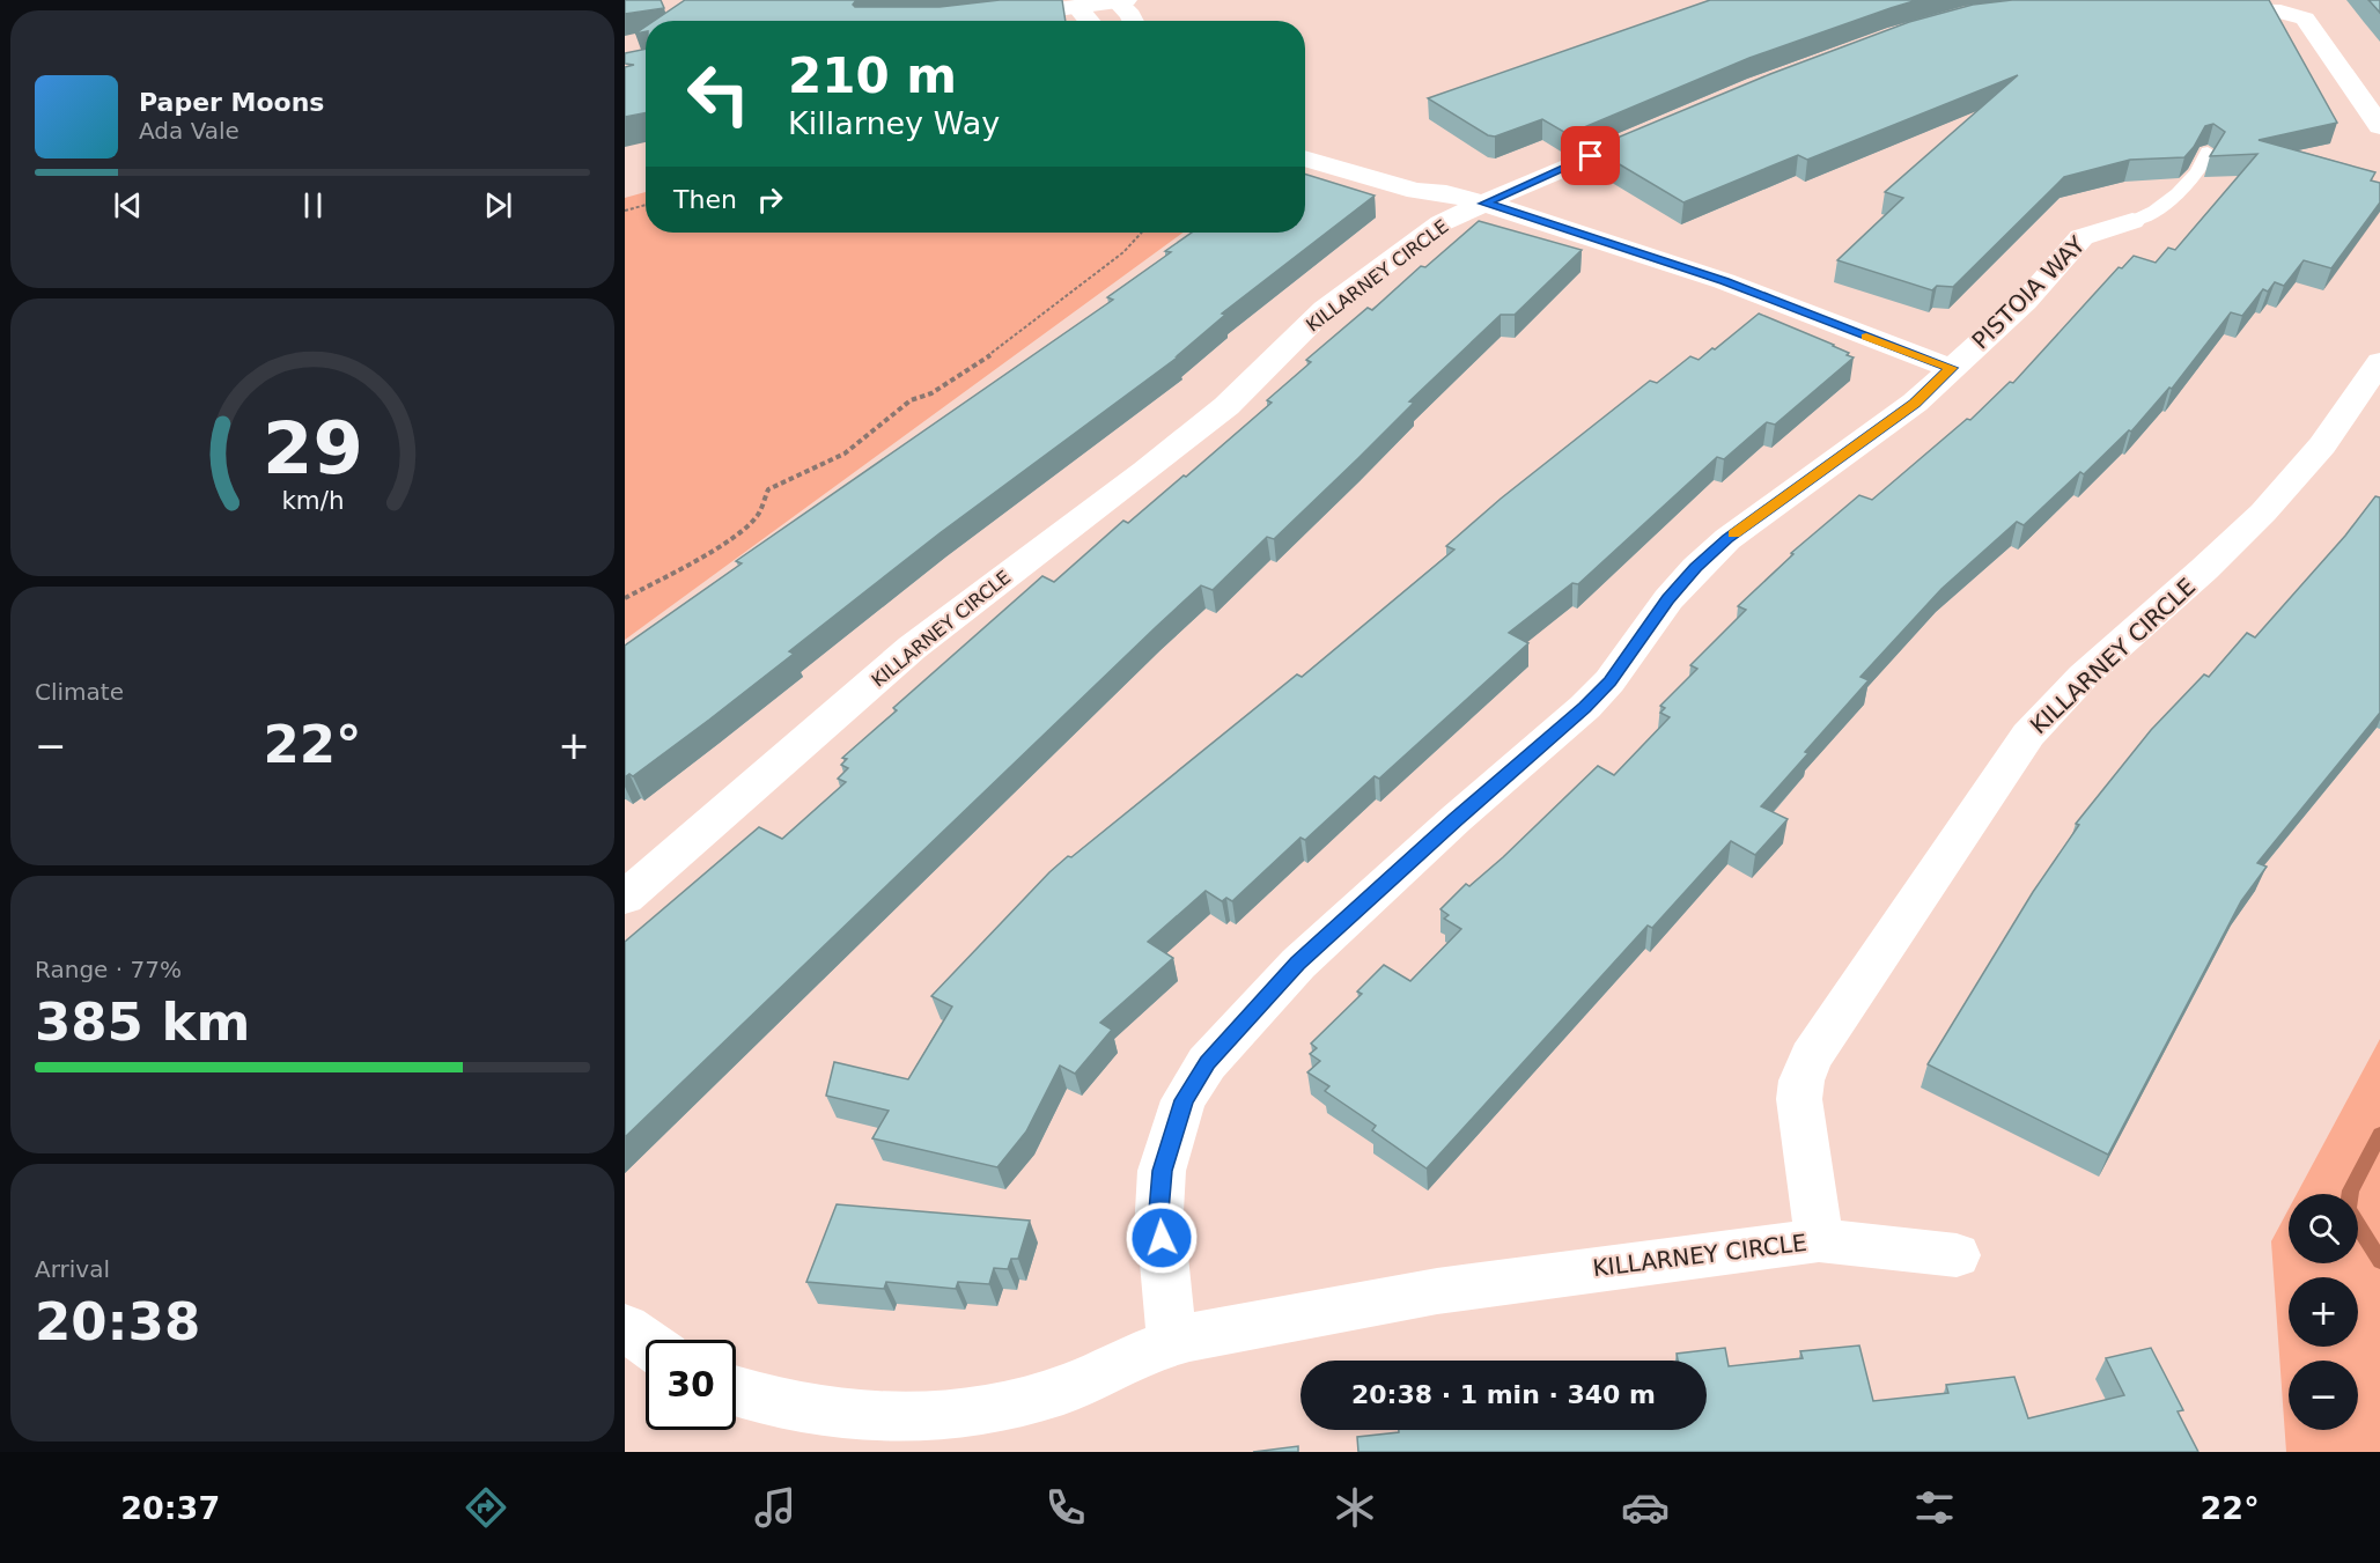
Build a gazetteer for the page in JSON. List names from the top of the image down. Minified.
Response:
{"streets":{"street":["KILLARNEY CIRCLE","PISTOIA WAY"]},"crossings":[["KILLARNEY CIRCLE","PISTOIA WAY"]],"page":{"turn":["210 m","Killarney Way"],"song":["Paper Moons","Ada Vale"],"then":"Then","tile":["Climate",["Range · 77%","385 km"],["Arrival","20:38"]],"heat":["−","22°","+"],"map_buttons":["+","−"],"limit":"30","trip":"20:38 · 1 min · 340 m","tabs":["20:37","22°"],"gauge":["29","km/h"]}}
